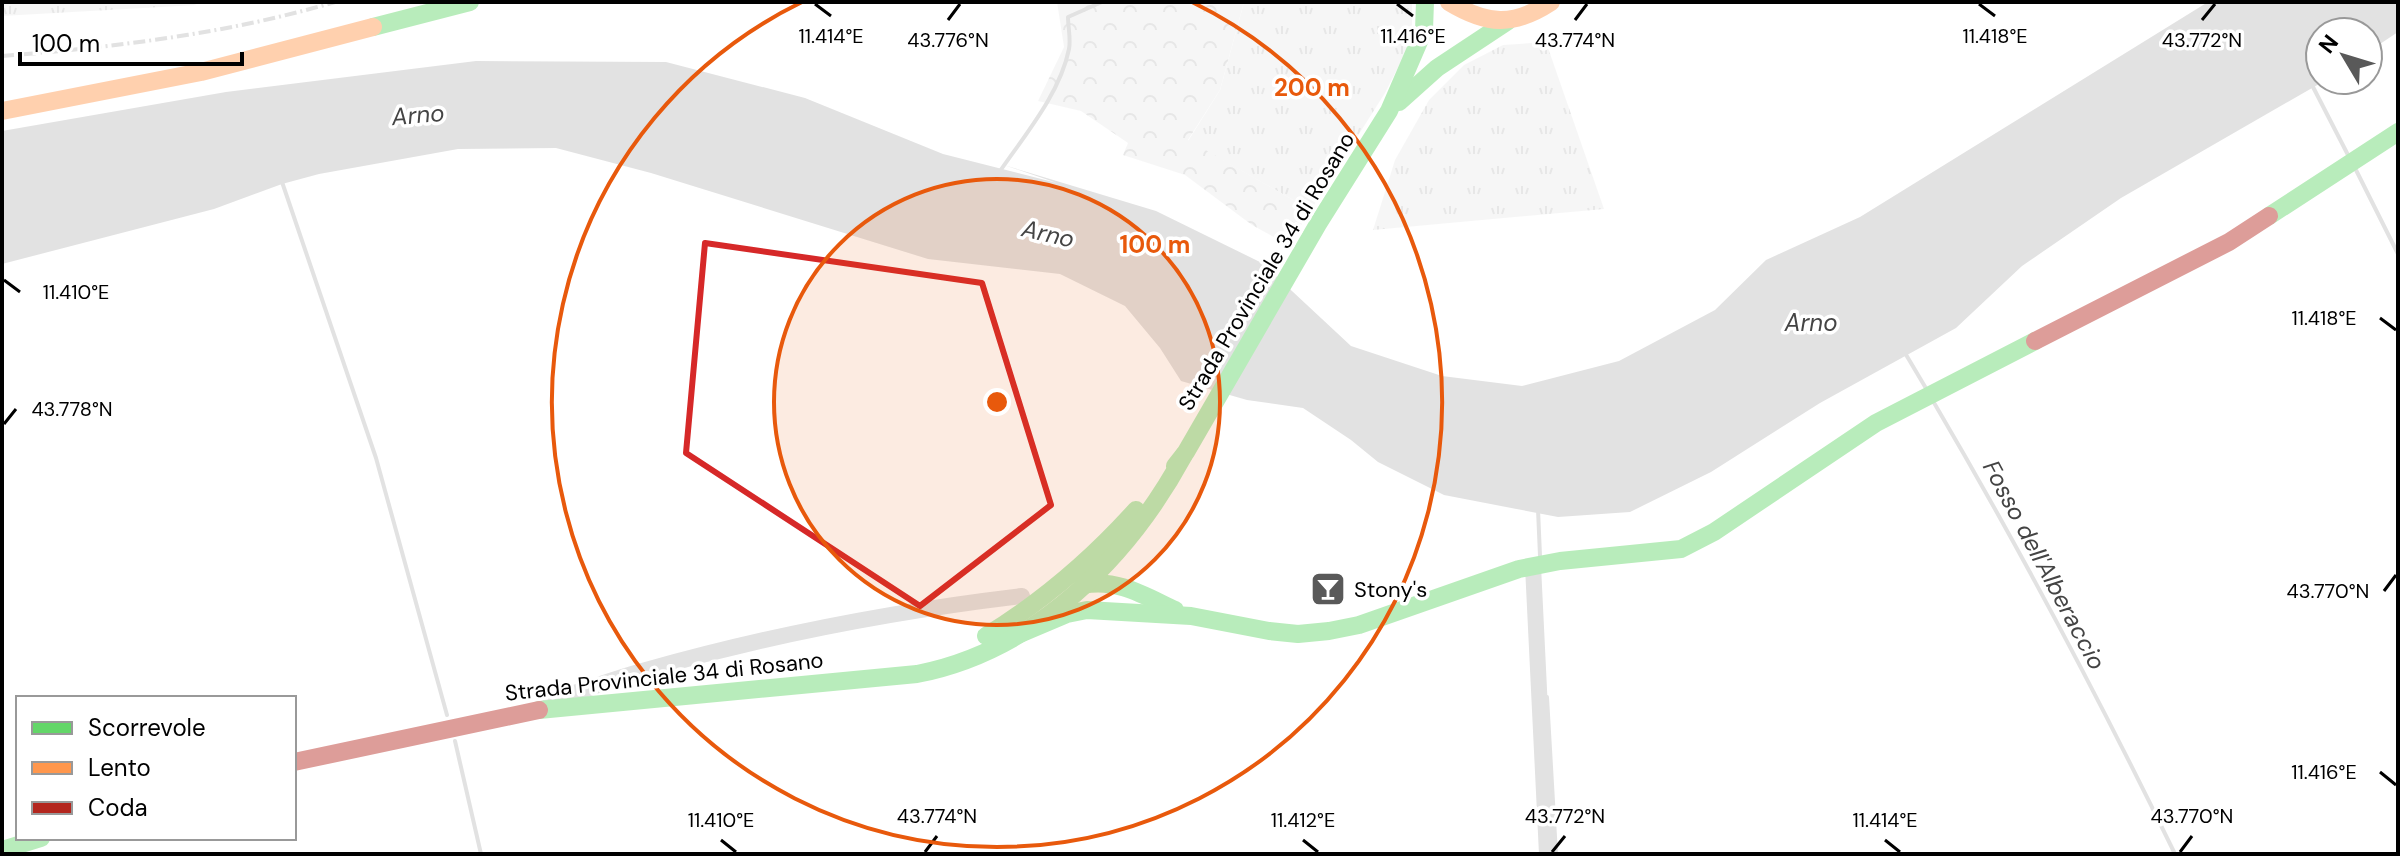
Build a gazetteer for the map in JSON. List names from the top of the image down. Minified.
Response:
{"streets":{"main road":["Strada Provinciale 34 di Rosano"]},"water":["Arno","Fosso dell'Alberaccio"],"places":{"bar":["Stony's"]},"legend":["Scorrevole","Lento","Coda"],"scale_bar":"100 m","north":"top left","coordinates":["11.414°E","11.416°E","11.418°E","43.776°N","43.774°N","43.772°N","11.410°E","43.778°N","43.770°N","11.412°E"],"rings":["200 m","100 m"]}
